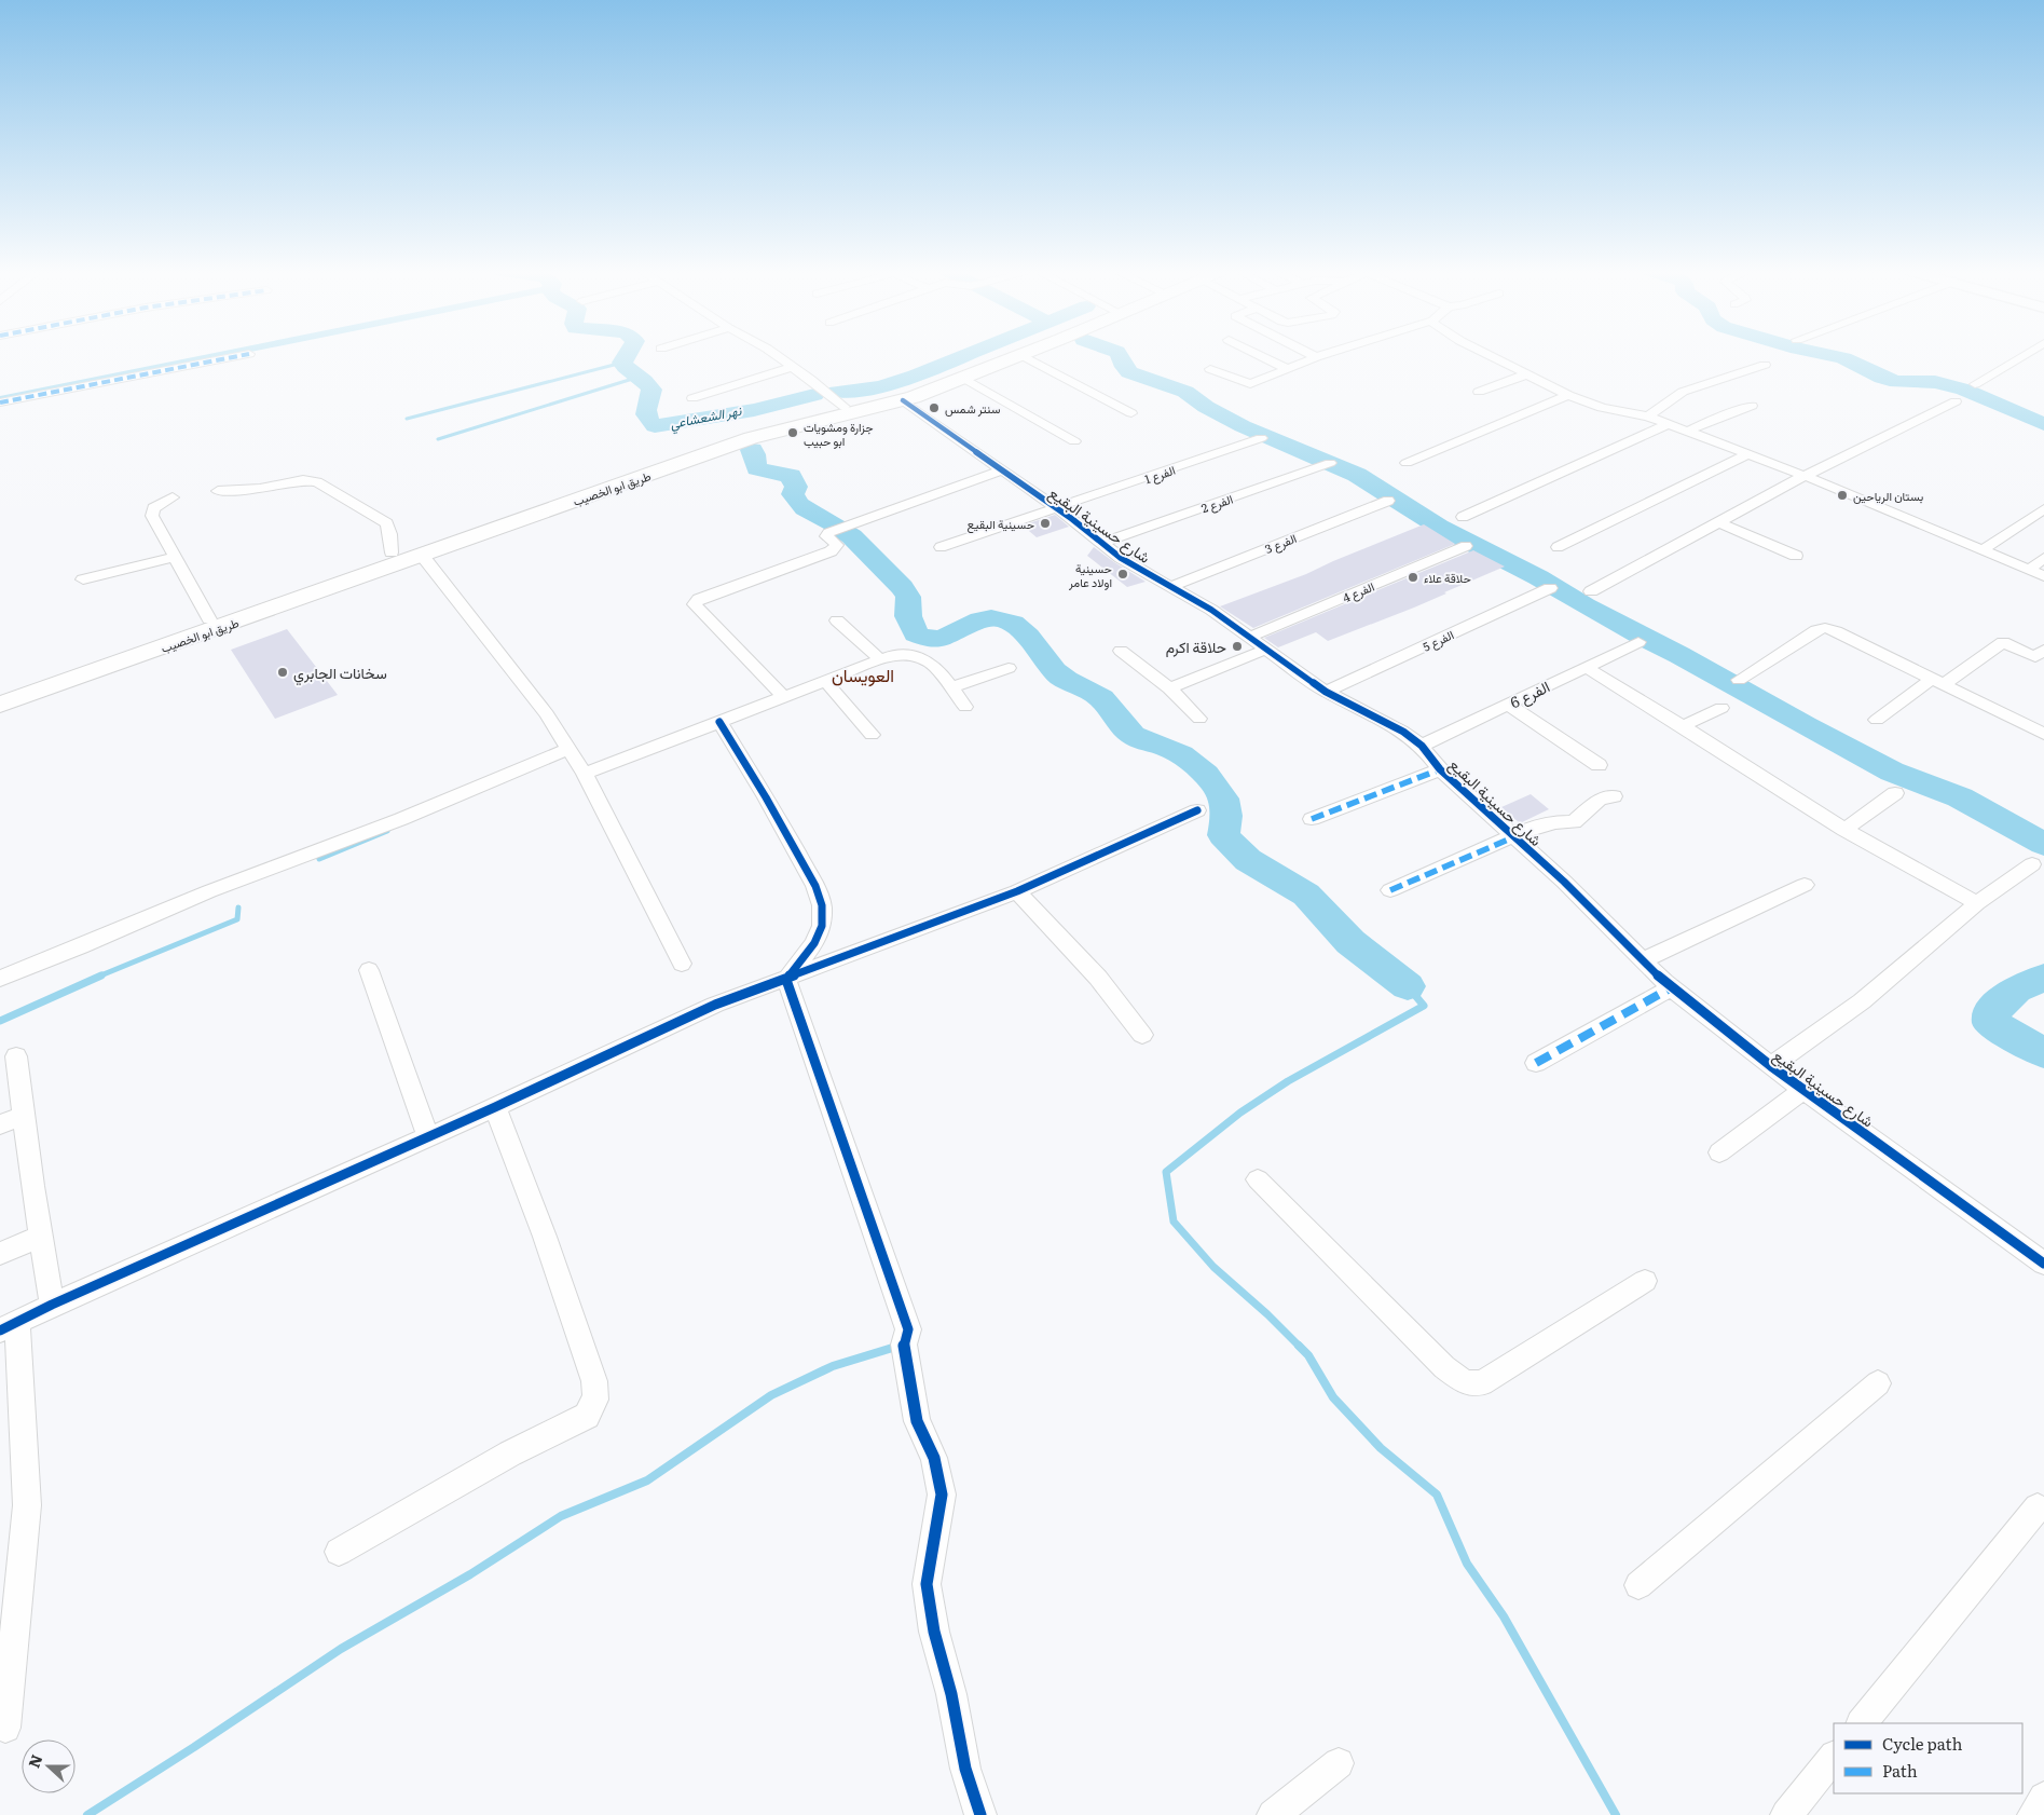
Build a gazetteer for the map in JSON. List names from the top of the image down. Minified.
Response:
{"streets":{"main road":["طريق ابو الخصيب"],"street":["الفرع 1","الفرع 2","شارع حسينية البقيع","الفرع 3","الفرع 4","الفرع 5","الفرع 6"]},"crossings":[["الفرع 1","شارع حسينية البقيع"],["طريق ابو الخصيب","شارع حسينية البقيع"],["الفرع 2","شارع حسينية البقيع"],["شارع حسينية البقيع","الفرع 3"],["شارع حسينية البقيع","الفرع 4"],["شارع حسينية البقيع","الفرع 5"],["شارع حسينية البقيع","الفرع 6"]],"districts":["العويسان"],"water":["نهر الشعشاعي"],"places":["سنتر شمس","جزارة ومشويات ابو حبيب","بستان الرياحين","حسينية البقيع","حسينية اولاد عامر","حلاقة علاء","حلاقة اكرم","سخانات الجابري"],"legend":["Cycle path","Path"],"north":"left"}
